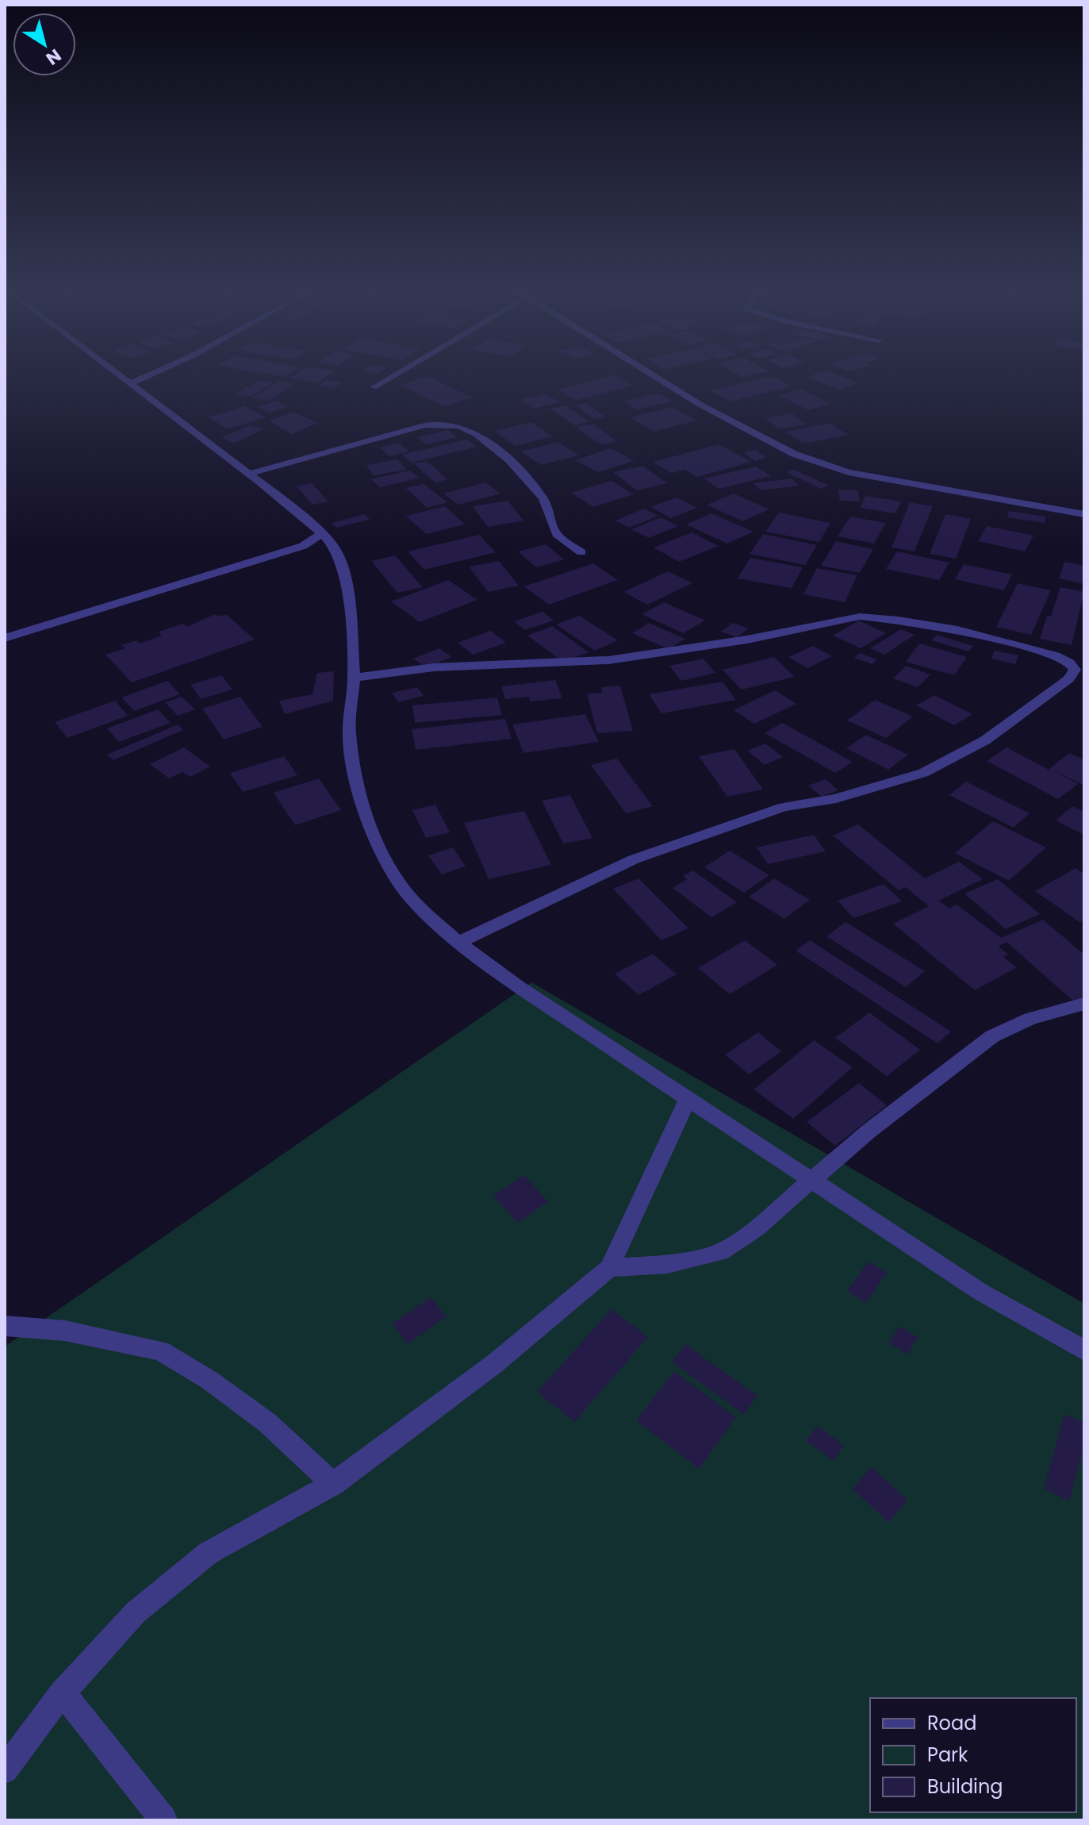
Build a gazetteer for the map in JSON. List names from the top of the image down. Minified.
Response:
{"legend":["Road","Park","Building"],"north":"bottom right"}
